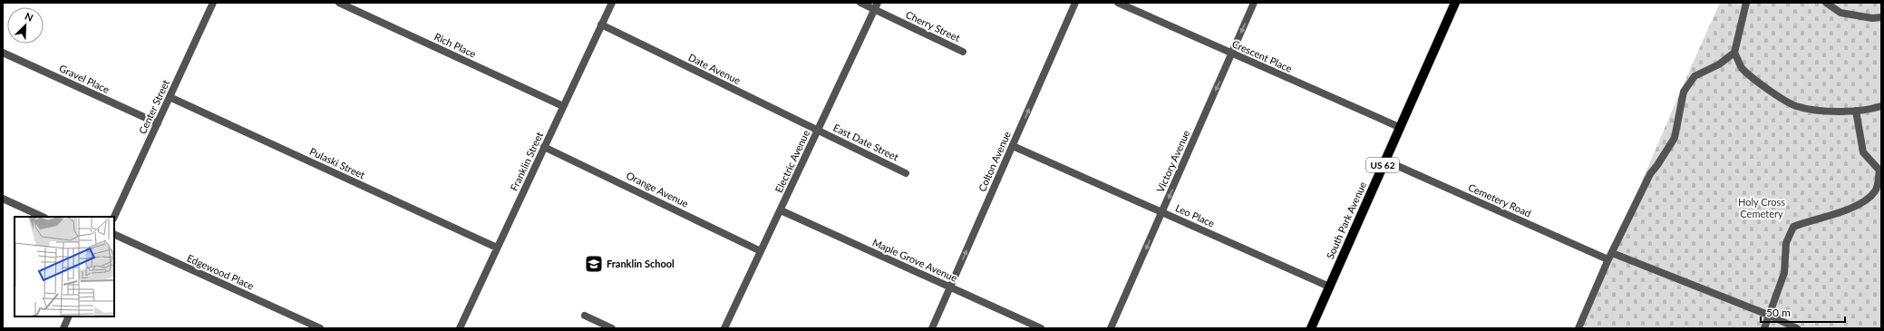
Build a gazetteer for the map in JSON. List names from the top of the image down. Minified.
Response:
{"streets":{"main road":["US 62","South Park Avenue"],"street":["Cherry Street","Rich Place","Crescent Place","Date Avenue","Gravel Place","Center Street","East Date Street","Franklin Street","Electric Avenue","Colton Avenue","Victory Avenue","Pulaski Street","Orange Avenue","Cemetery Road","Leo Place","Maple Grove Avenue","Edgewood Place"]},"crossings":[["Cherry Street","Electric Avenue"],["Rich Place","Franklin Street"],["Crescent Place","Victory Avenue"],["Crescent Place","South Park Avenue"],["Date Avenue","East Date Street"],["Date Avenue","Franklin Street"],["Date Avenue","Electric Avenue"],["Gravel Place","Center Street"],["Center Street","Pulaski Street"],["East Date Street","Electric Avenue"],["Franklin Street","Pulaski Street"],["Franklin Street","Orange Avenue"],["Electric Avenue","Orange Avenue"],["Electric Avenue","Maple Grove Avenue"],["Colton Avenue","Leo Place"],["Colton Avenue","Maple Grove Avenue"],["Victory Avenue","Leo Place"],["Cemetery Road","South Park Avenue"],["Leo Place","South Park Avenue"]],"one_way":["Colton Avenue","Victory Avenue"],"parks":["Holy Cross Cemetery"],"places":{"school or university":["Franklin School"]},"scale_bar":"50 m","north":"top right"}
